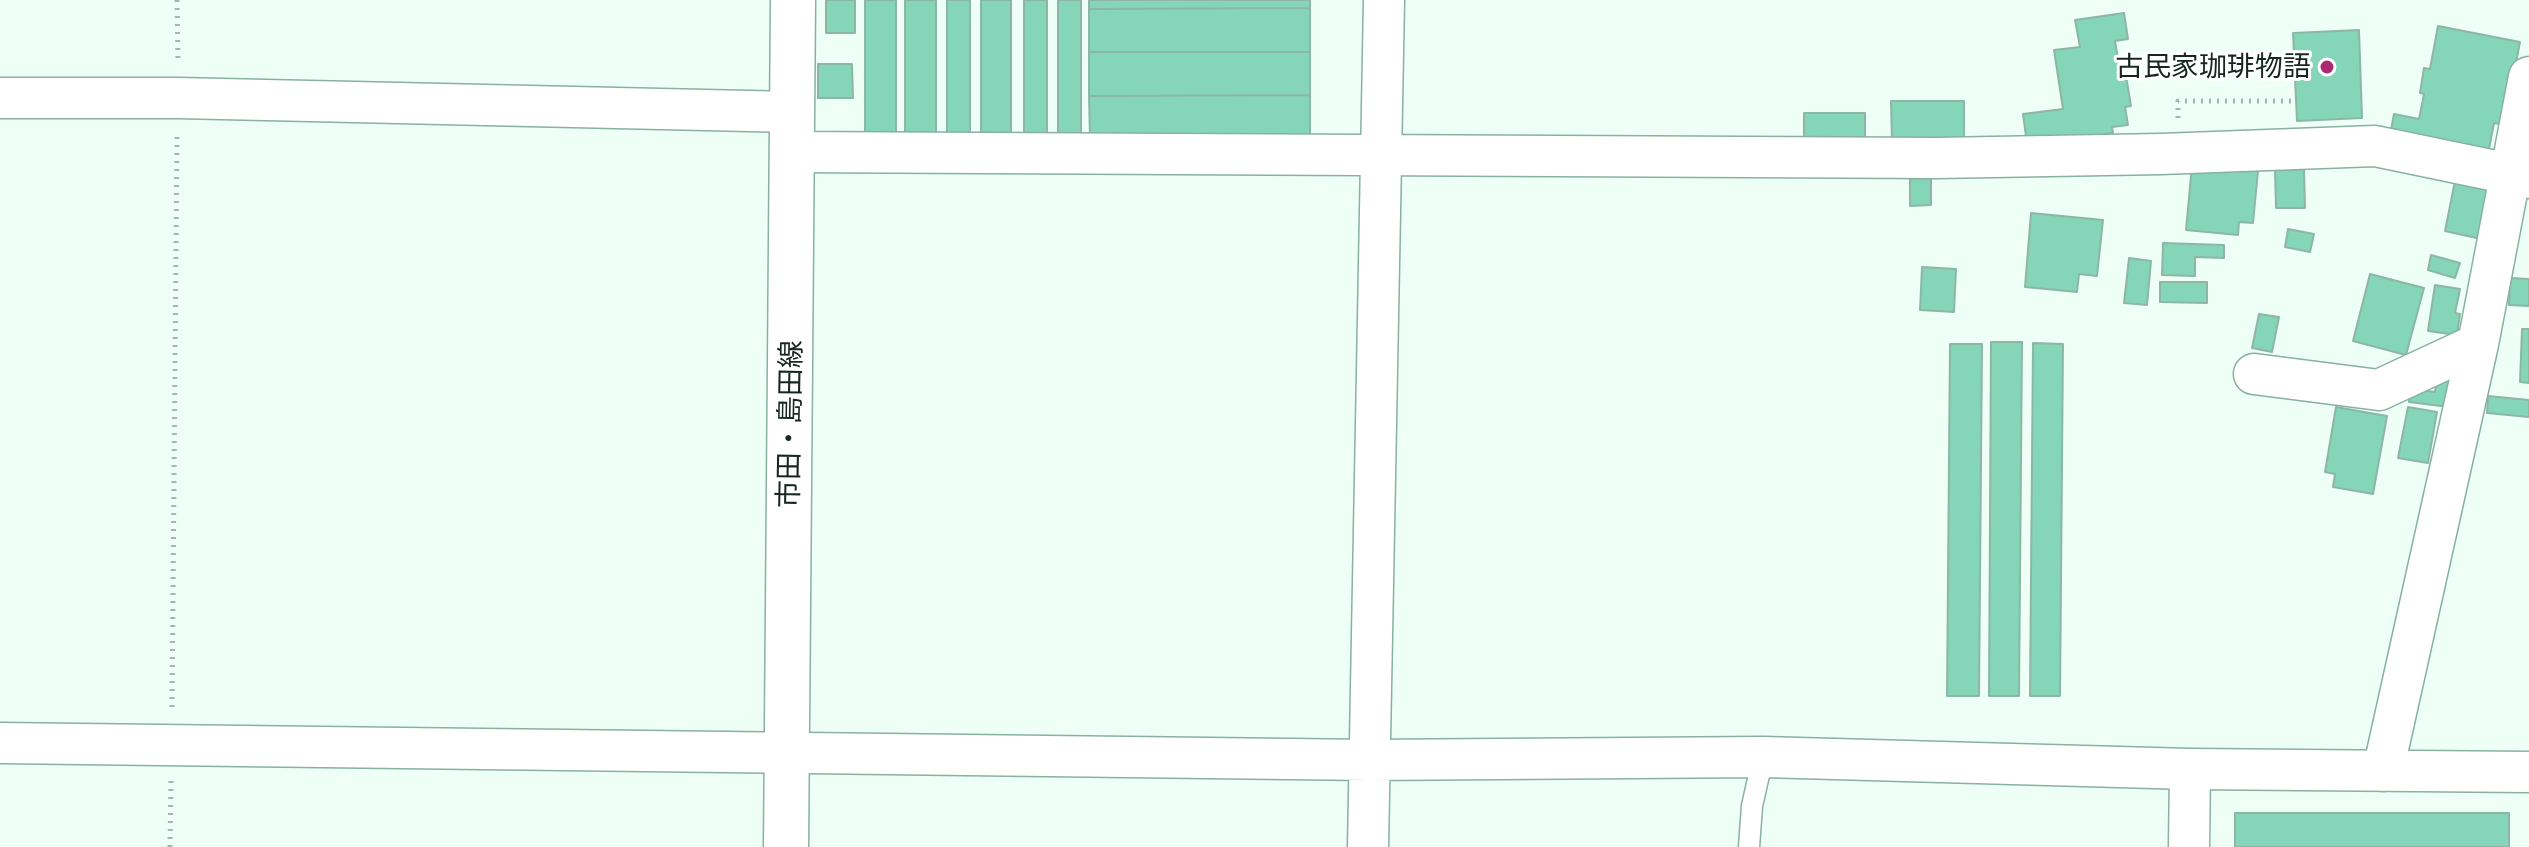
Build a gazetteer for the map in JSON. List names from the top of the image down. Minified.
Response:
{"streets":{"street":["市田・島田線"]},"places":["古民家珈琲物語"]}
